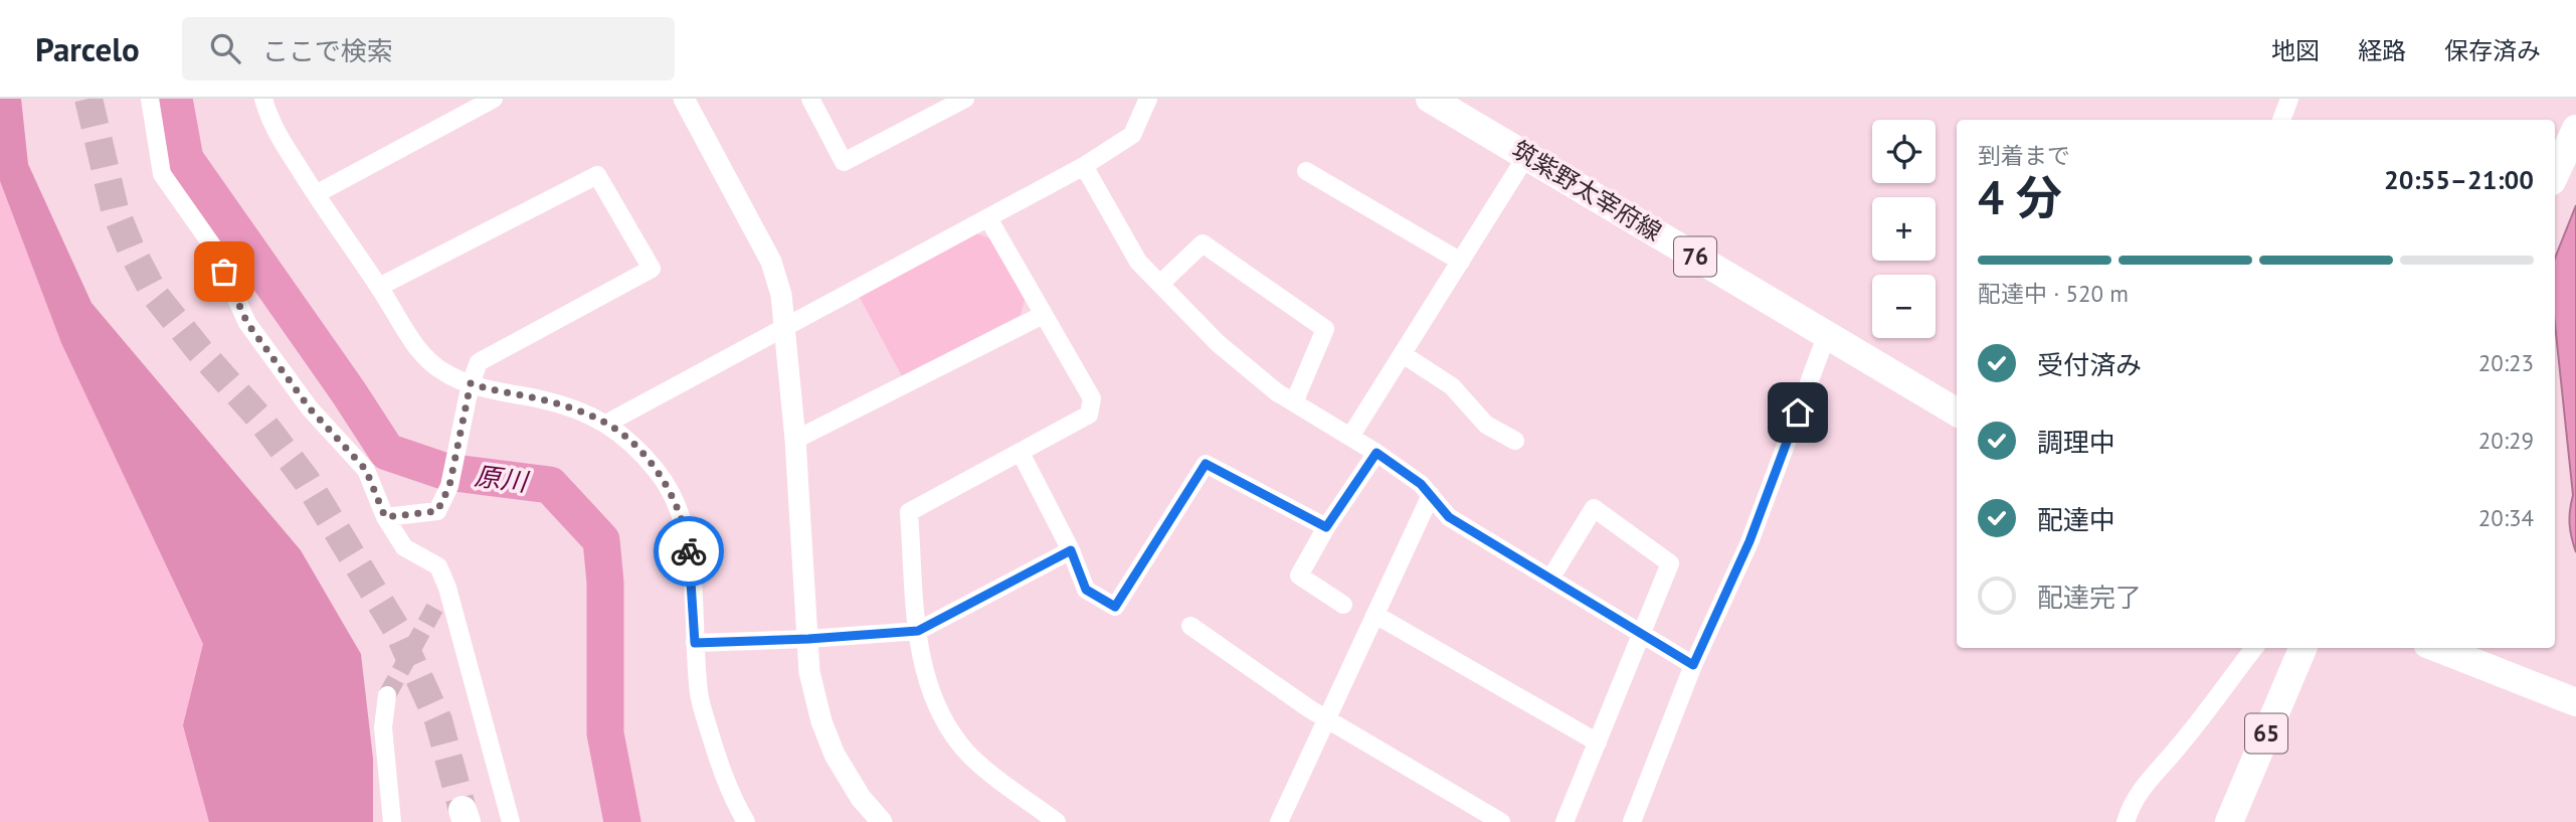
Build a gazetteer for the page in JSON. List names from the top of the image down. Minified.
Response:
{"streets":{"main road":["筑紫野太宰府線","76","65"]},"water":["原川"],"page":{"header":"Parcelo","search":"ここで検索","nav":["地図","経路","保存済み"],"map_buttons":["+","−"],"heading":["4 分","到着まで","20:55–21:00"],"bar":"配達中 · 520 m","list":[["受付済み","20:23"],["調理中","20:29"],["配達中","20:34"],"配達完了"]}}
